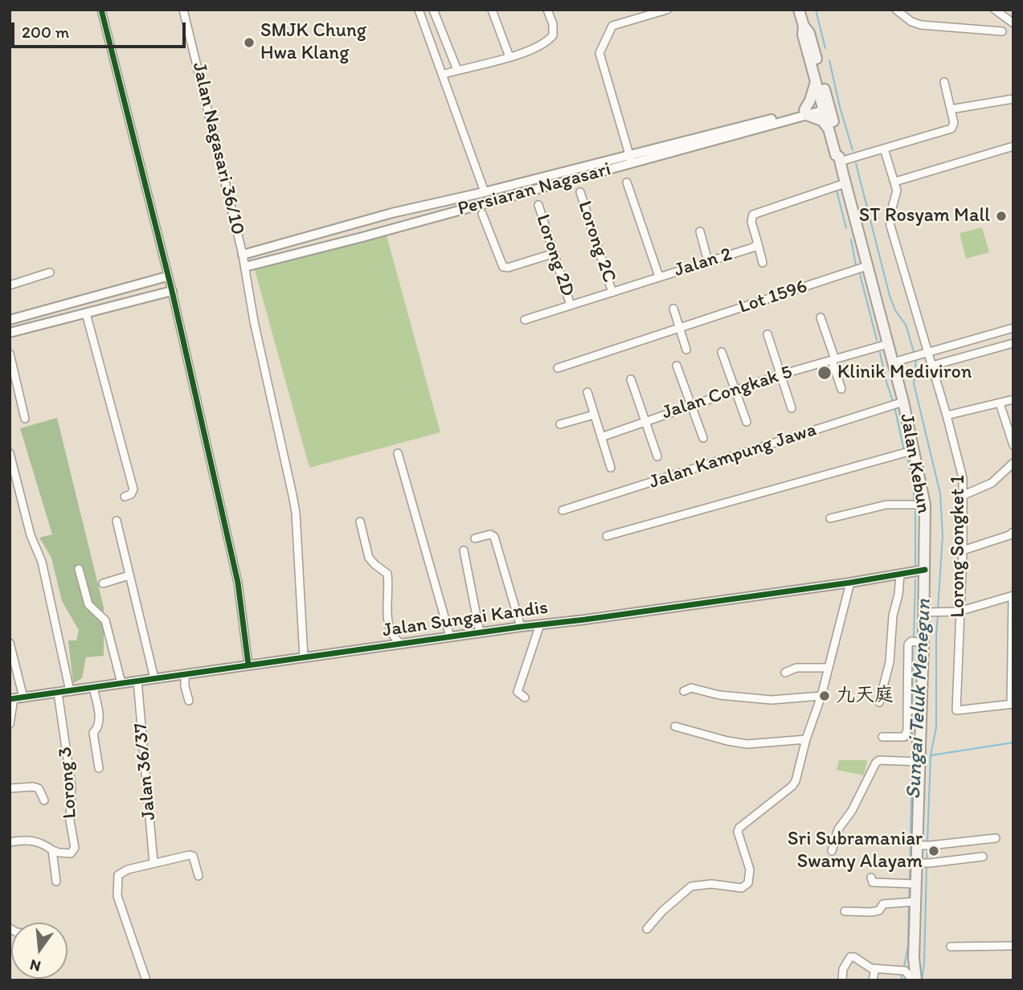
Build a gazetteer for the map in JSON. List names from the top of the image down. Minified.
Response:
{"streets":{"main road":["Jalan Kebun"],"street":["Jalan Nagasari 36/10","Persiaran Nagasari","Lorong 2C","Lorong 2D","Jalan 2","Lot 1596","Jalan Congkak 5","Jalan Kampung Jawa","Lorong Songket 1","Jalan Sungai Kandis","Jalan 36/37","Lorong 3"]},"crossings":[["Jalan Nagasari 36/10","Persiaran Nagasari"],["Jalan Nagasari 36/10","Jalan Sungai Kandis"],["Persiaran Nagasari","Jalan Kebun"],["Lorong 2C","Jalan 2"],["Lorong 2D","Jalan 2"],["Jalan 2","Jalan Kebun"],["Lot 1596","Jalan Kebun"],["Jalan Congkak 5","Jalan Kebun"],["Jalan Kampung Jawa","Jalan Kebun"],["Jalan Kebun","Jalan Sungai Kandis"],["Jalan Sungai Kandis","Jalan 36/37"],["Jalan Sungai Kandis","Lorong 3"]],"water":["Sungai Teluk Menegun"],"places":["SMJK Chung Hwa Klang","ST Rosyam Mall","Klinik Mediviron","九天庭","Sri Subramaniar Swamy Alayam"],"scale_bar":"200 m","north":"bottom"}
